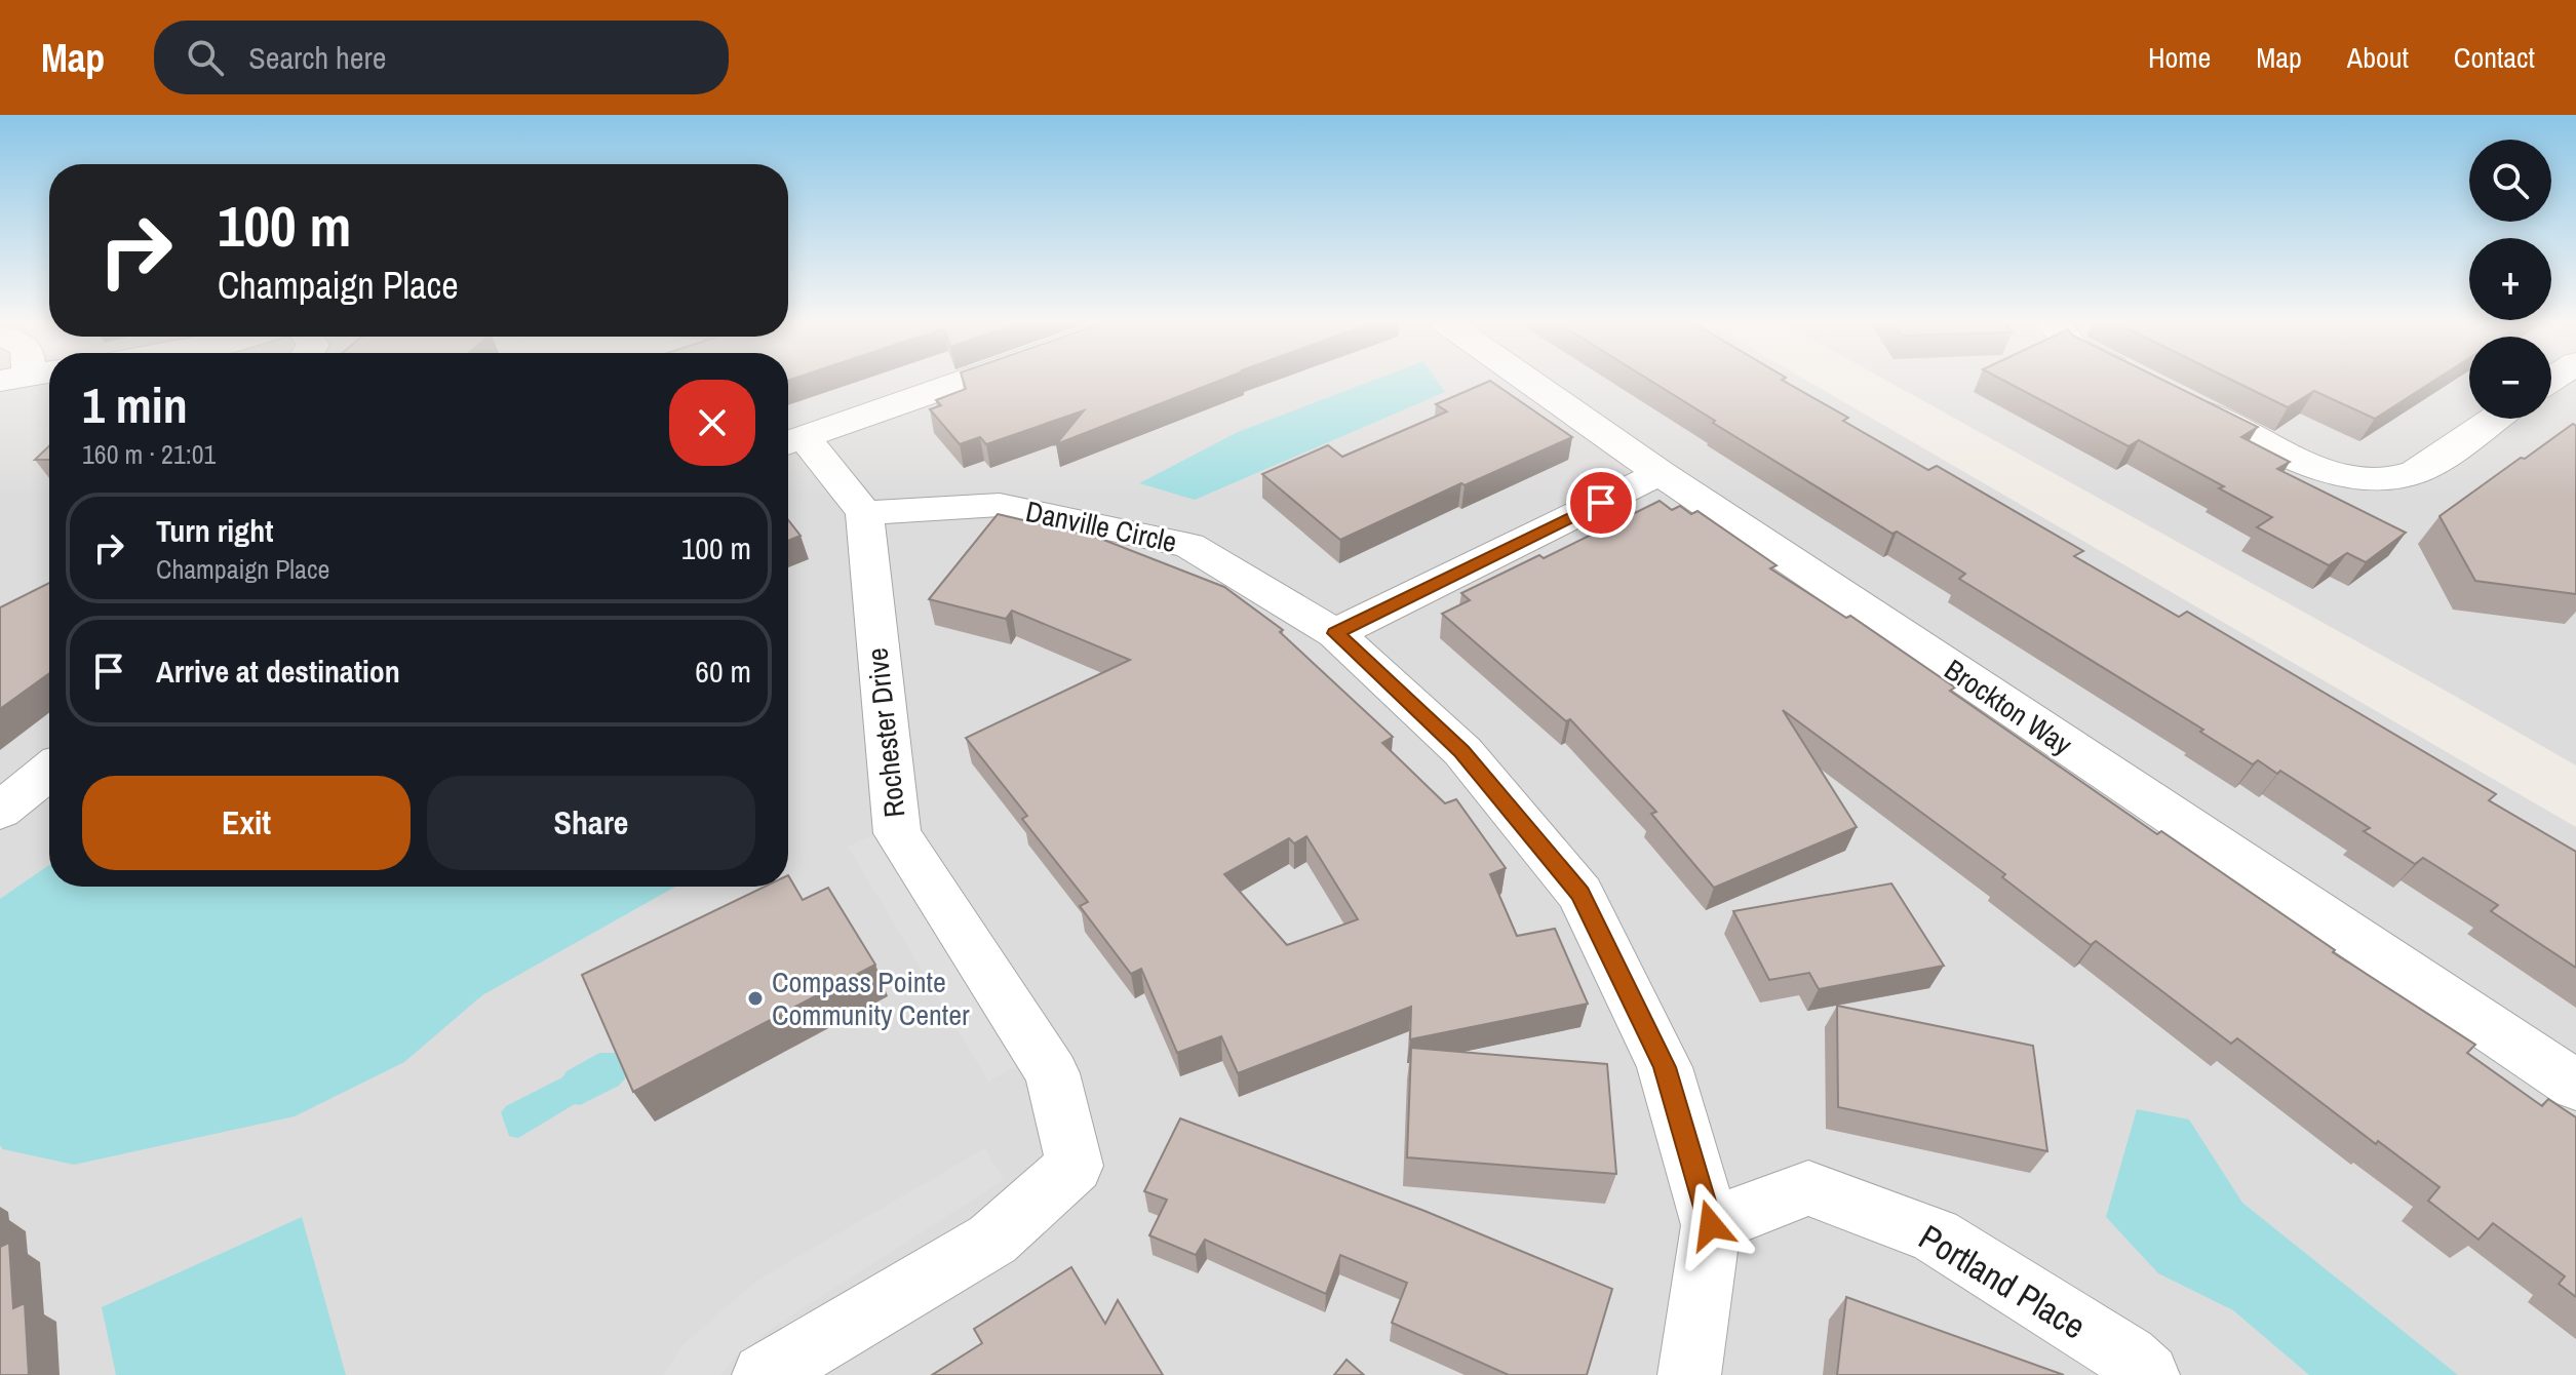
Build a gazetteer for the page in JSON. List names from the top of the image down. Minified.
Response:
{"streets":{"street":["Danville Circle","Brockton Way","Rochester Drive","Portland Place"]},"crossings":[["Danville Circle","Rochester Drive"],["Danville Circle","Portland Place"]],"places":["Compass Pointe Community Center"],"page":{"header":"Map","search":"Search here","nav":["Home","Map","About","Contact"],"map_buttons":["+","−"],"turn":["100 m","Champaign Place"],"heading":["1 min","160 m · 21:01"],"list":[{"name":"Turn right","note":"Champaign Place","value":"100 m"},{"name":"Arrive at destination","value":"60 m"}],"buttons":["Exit","Share"]}}
